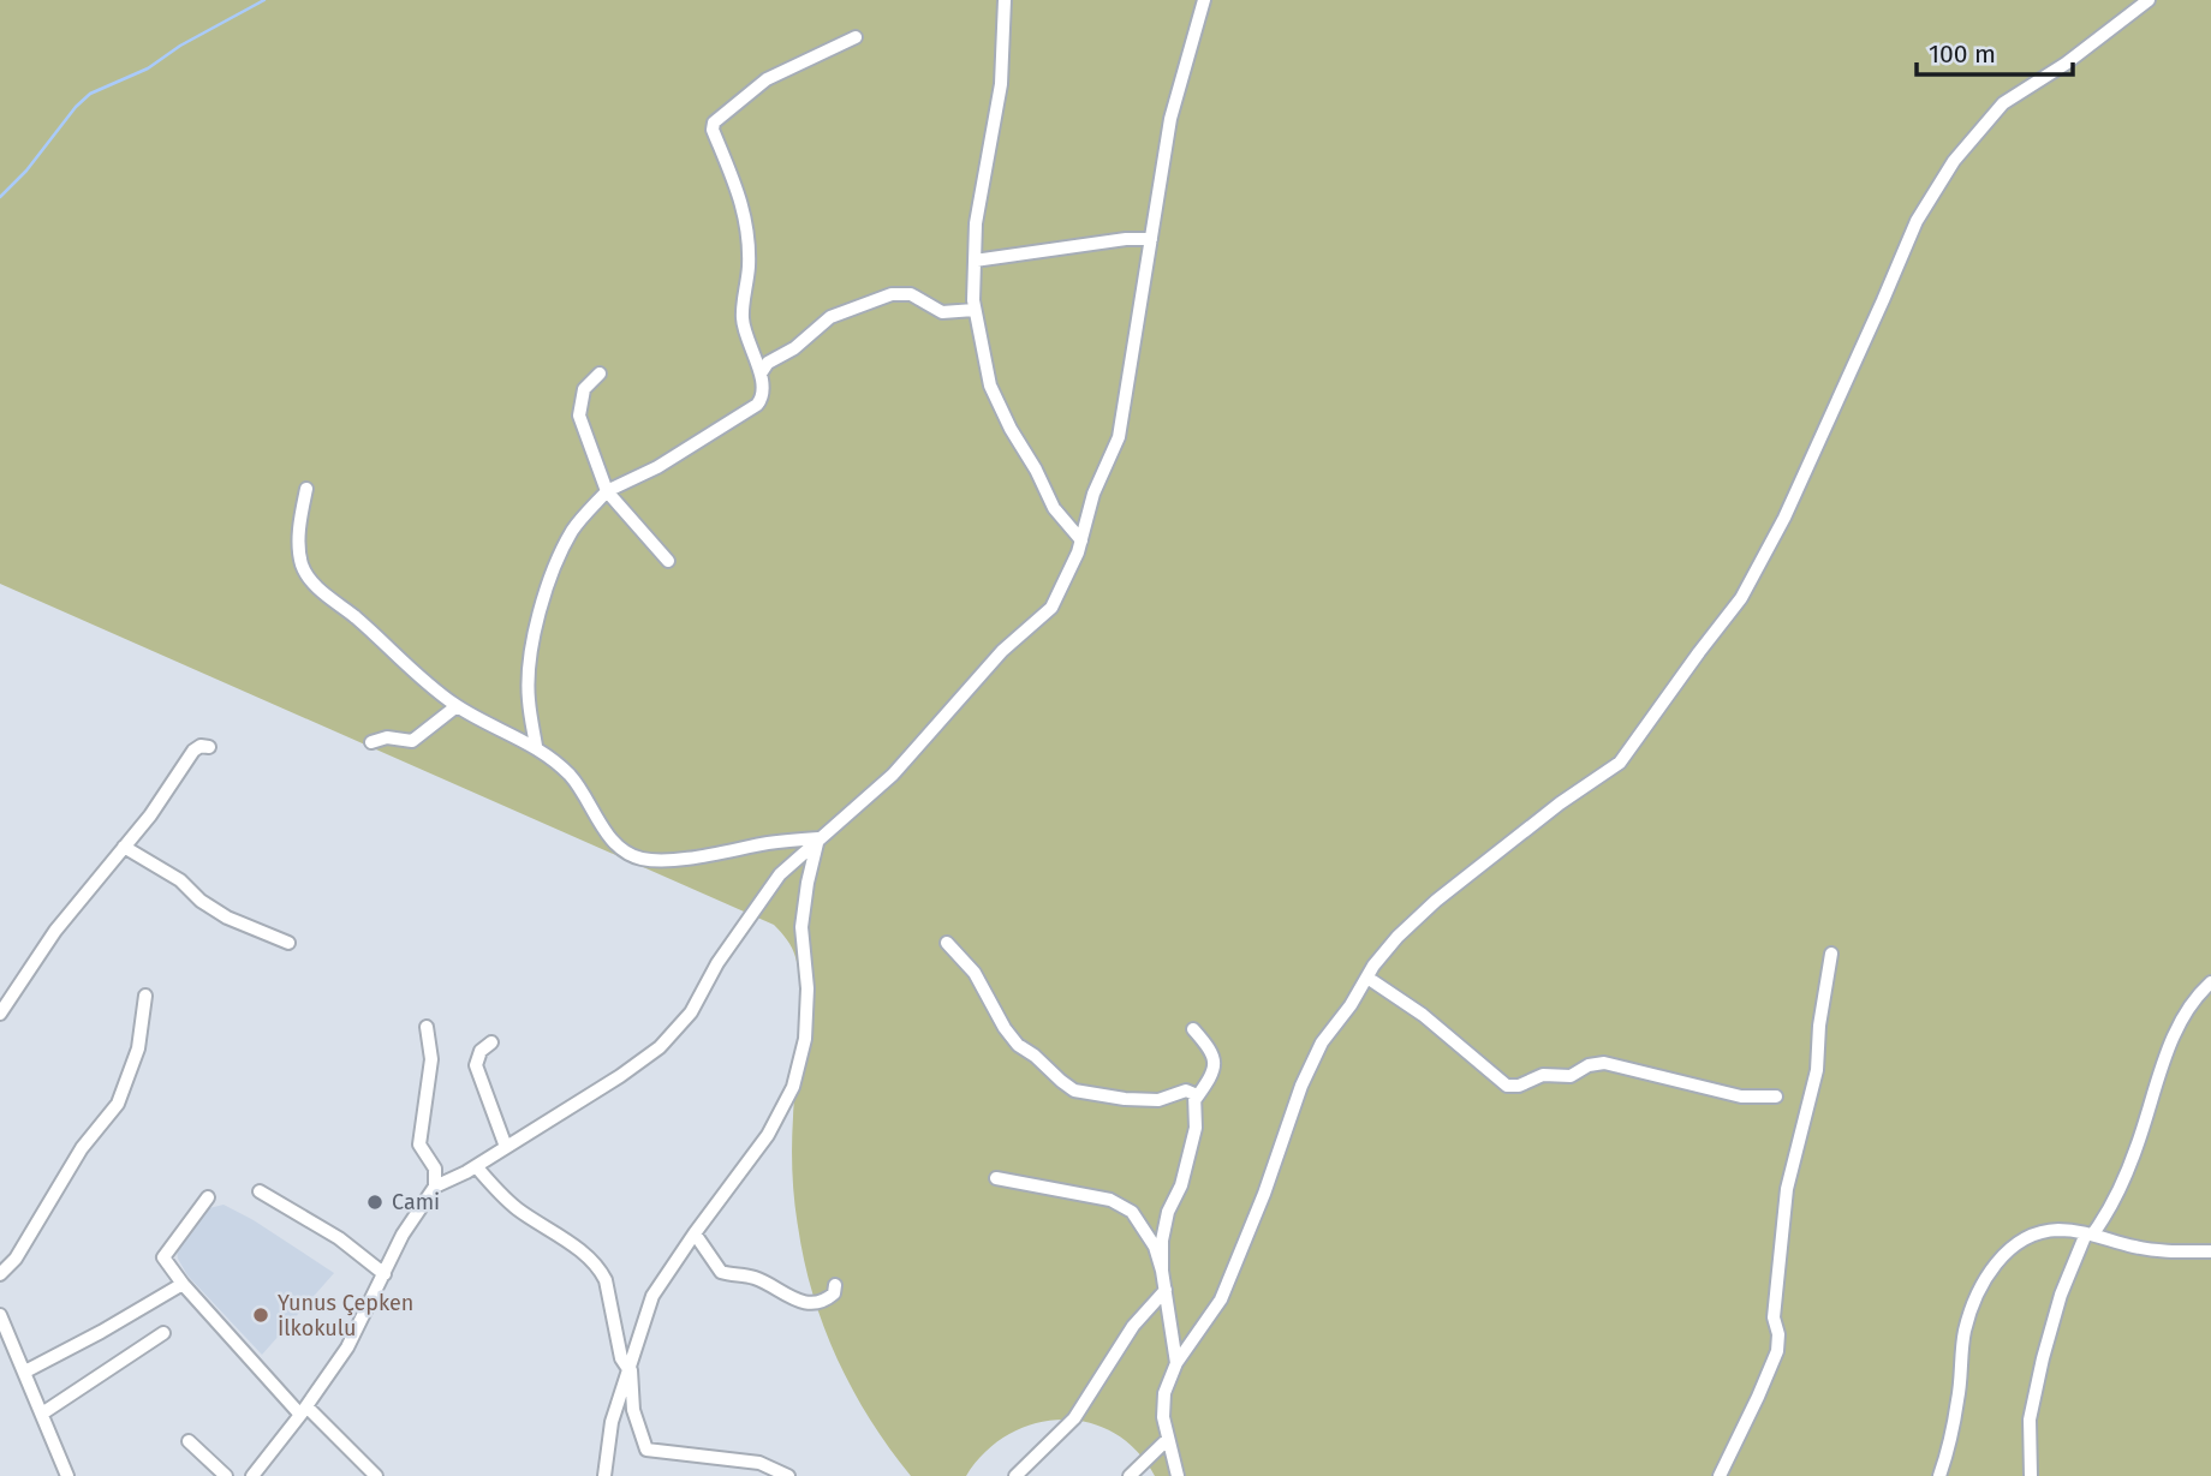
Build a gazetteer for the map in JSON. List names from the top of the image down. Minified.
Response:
{"places":["Cami","Yunus Çepken İlkokulu"],"scale_bar":"100 m"}
